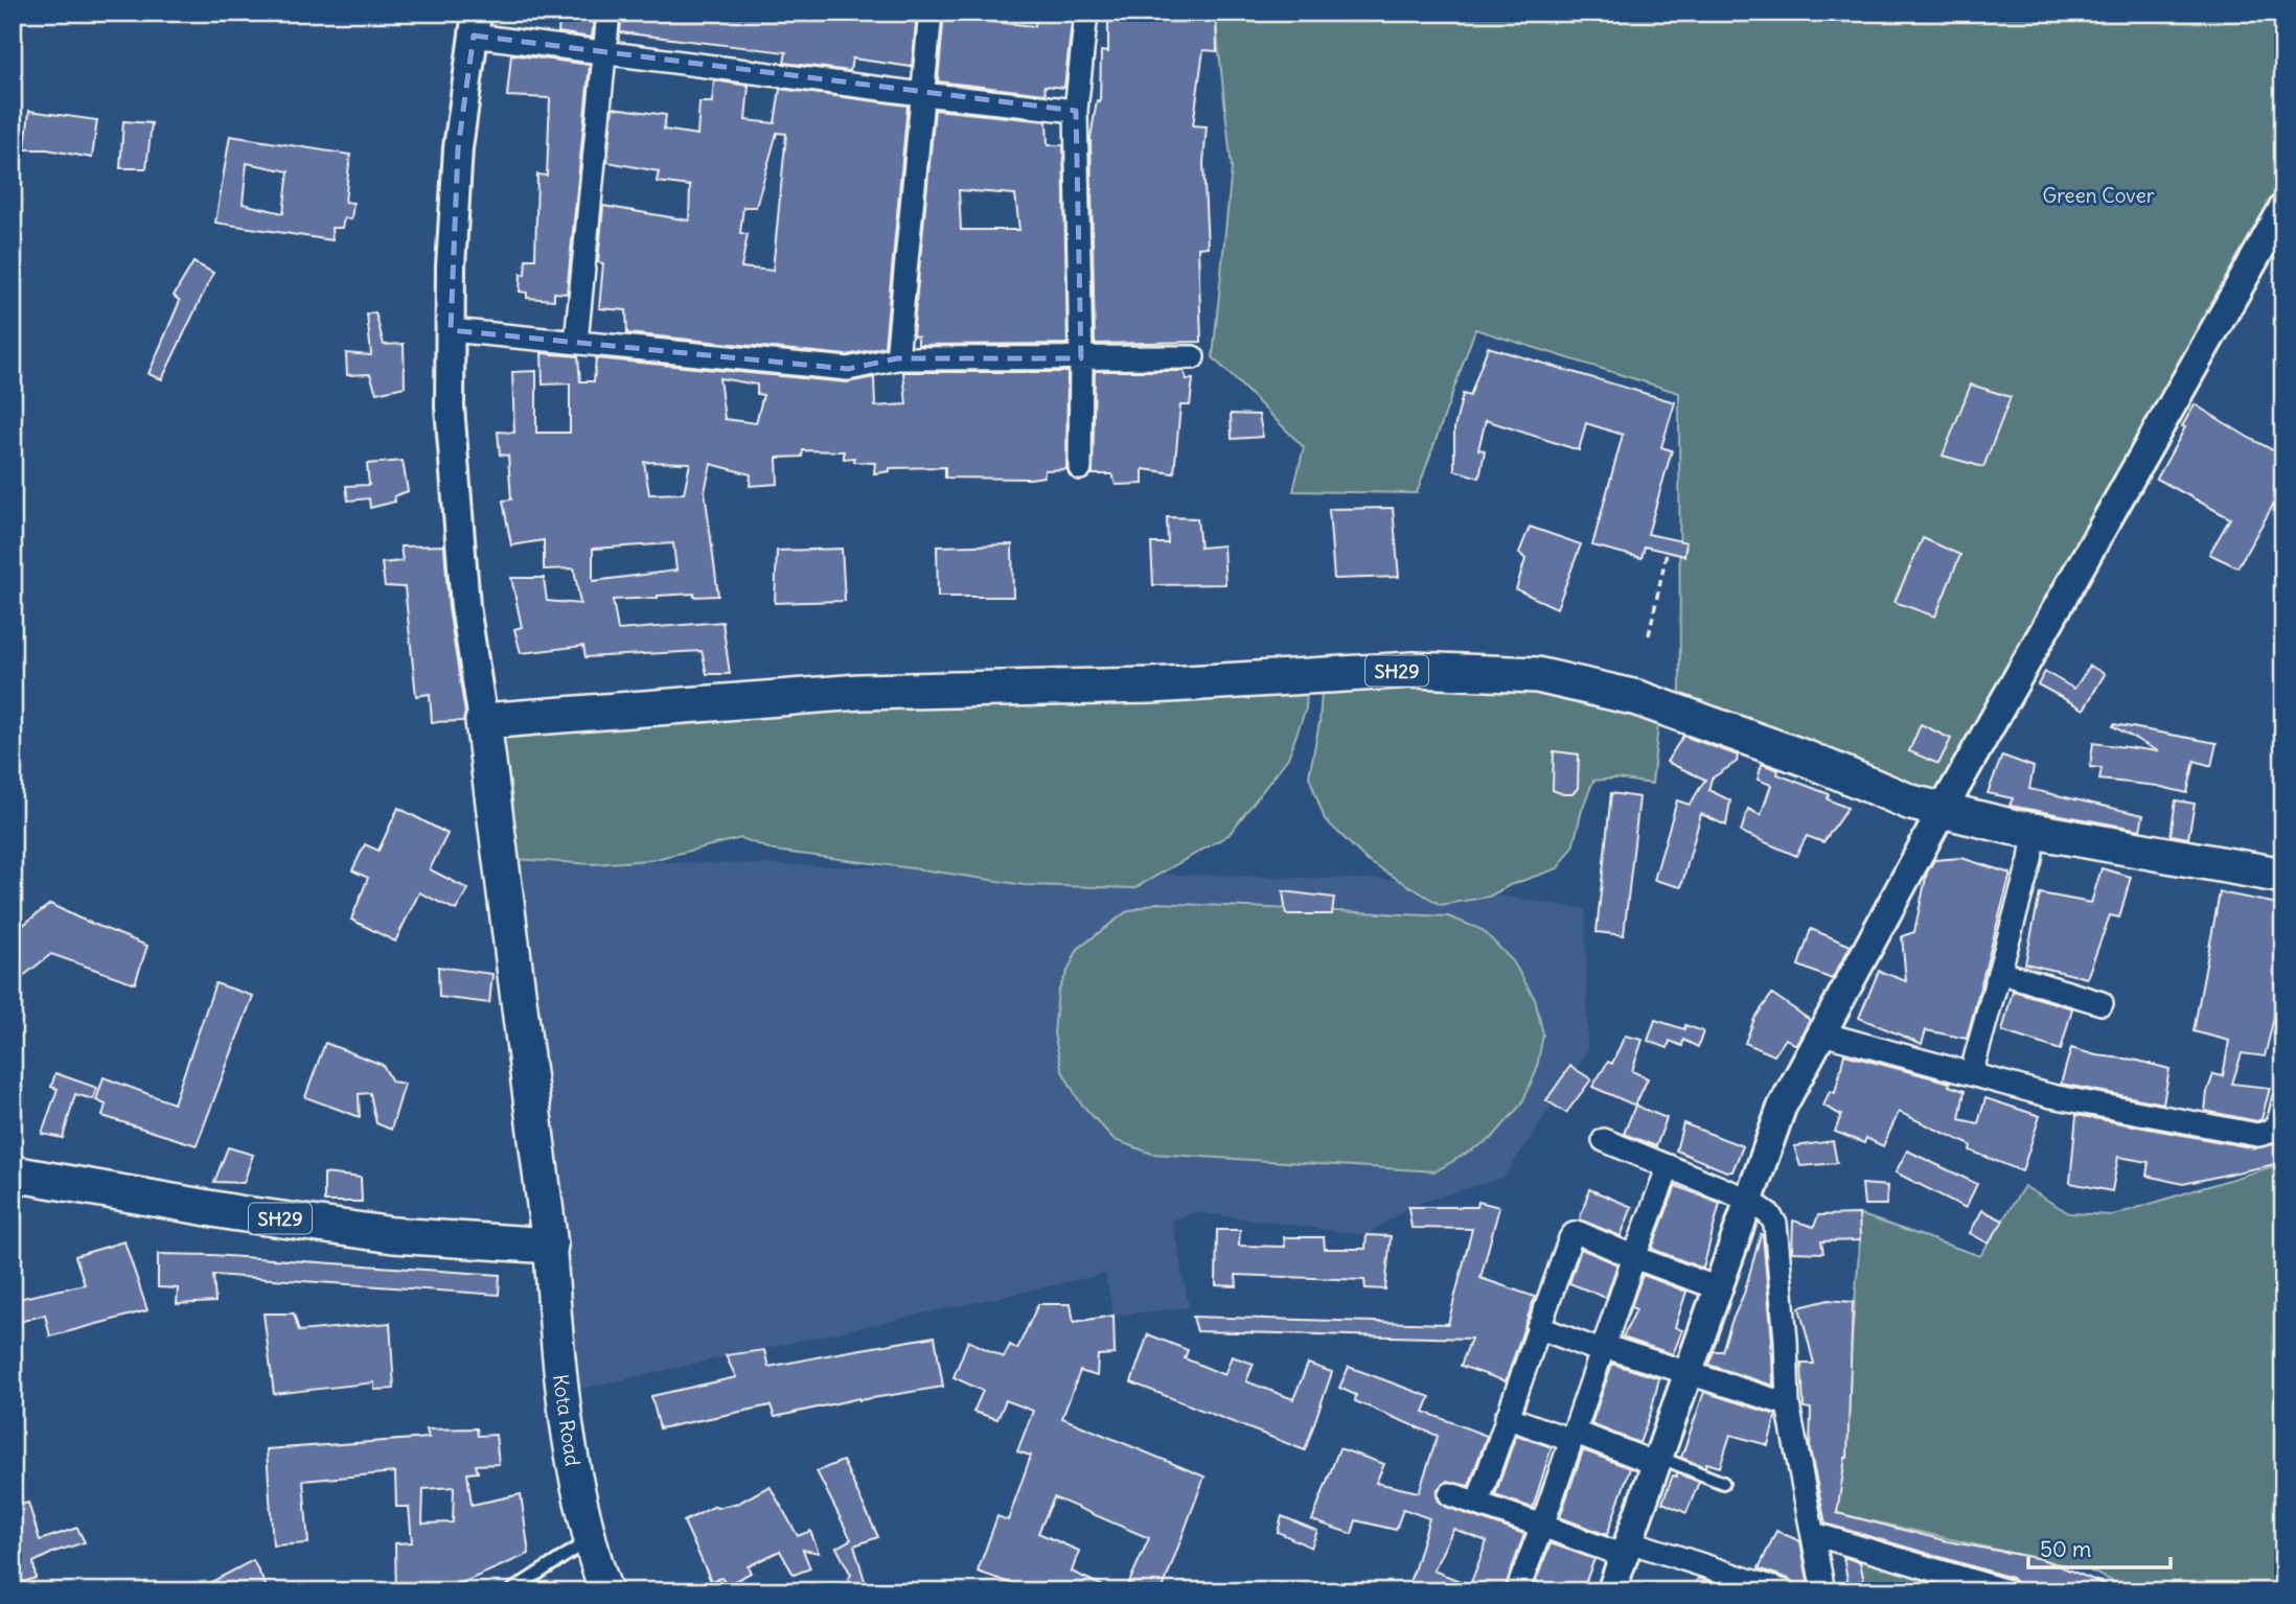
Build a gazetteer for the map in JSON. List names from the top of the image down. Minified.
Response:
{"streets":{"main road":["SH29","Kota Road"]},"crossings":[["SH29","Kota Road"]],"parks":["Green Cover"],"scale_bar":"50 m"}
